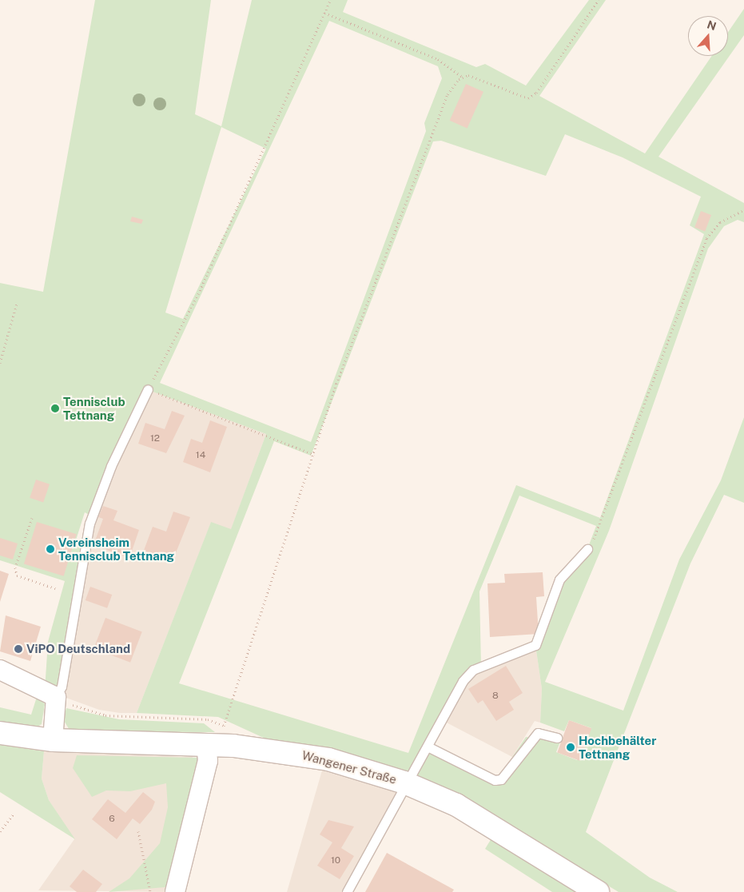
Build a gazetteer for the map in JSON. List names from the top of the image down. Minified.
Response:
{"streets":{"main road":["Wangener Straße"]},"places":["Tennisclub Tettnang","Vereinsheim Tennisclub Tettnang","ViPO Deutschland","Hochbehälter Tettnang"],"house_numbers":["12","14","8","6","10"],"north":"top"}
